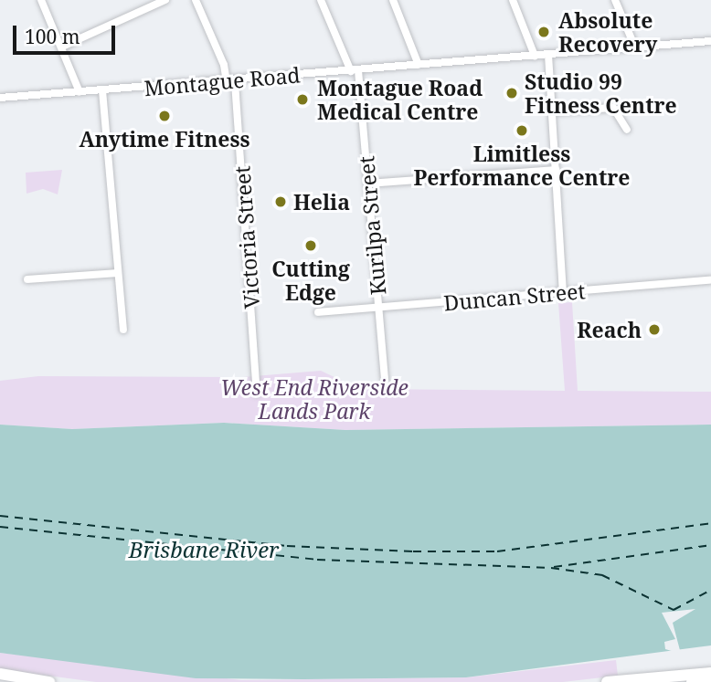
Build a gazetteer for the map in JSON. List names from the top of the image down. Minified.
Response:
{"streets":{"street":["Montague Road","Kurilpa Street","Victoria Street","Duncan Street"]},"crossings":[["Montague Road","Kurilpa Street"],["Montague Road","Victoria Street"],["Kurilpa Street","Duncan Street"]],"water":["Brisbane River"],"parks":["West End Riverside Lands Park"],"places":["Absolute Recovery","Studio 99 Fitness Centre","Montague Road Medical Centre","Anytime Fitness","Limitless Performance Centre","Helia","Cutting Edge","Reach"],"scale_bar":"100 m"}
